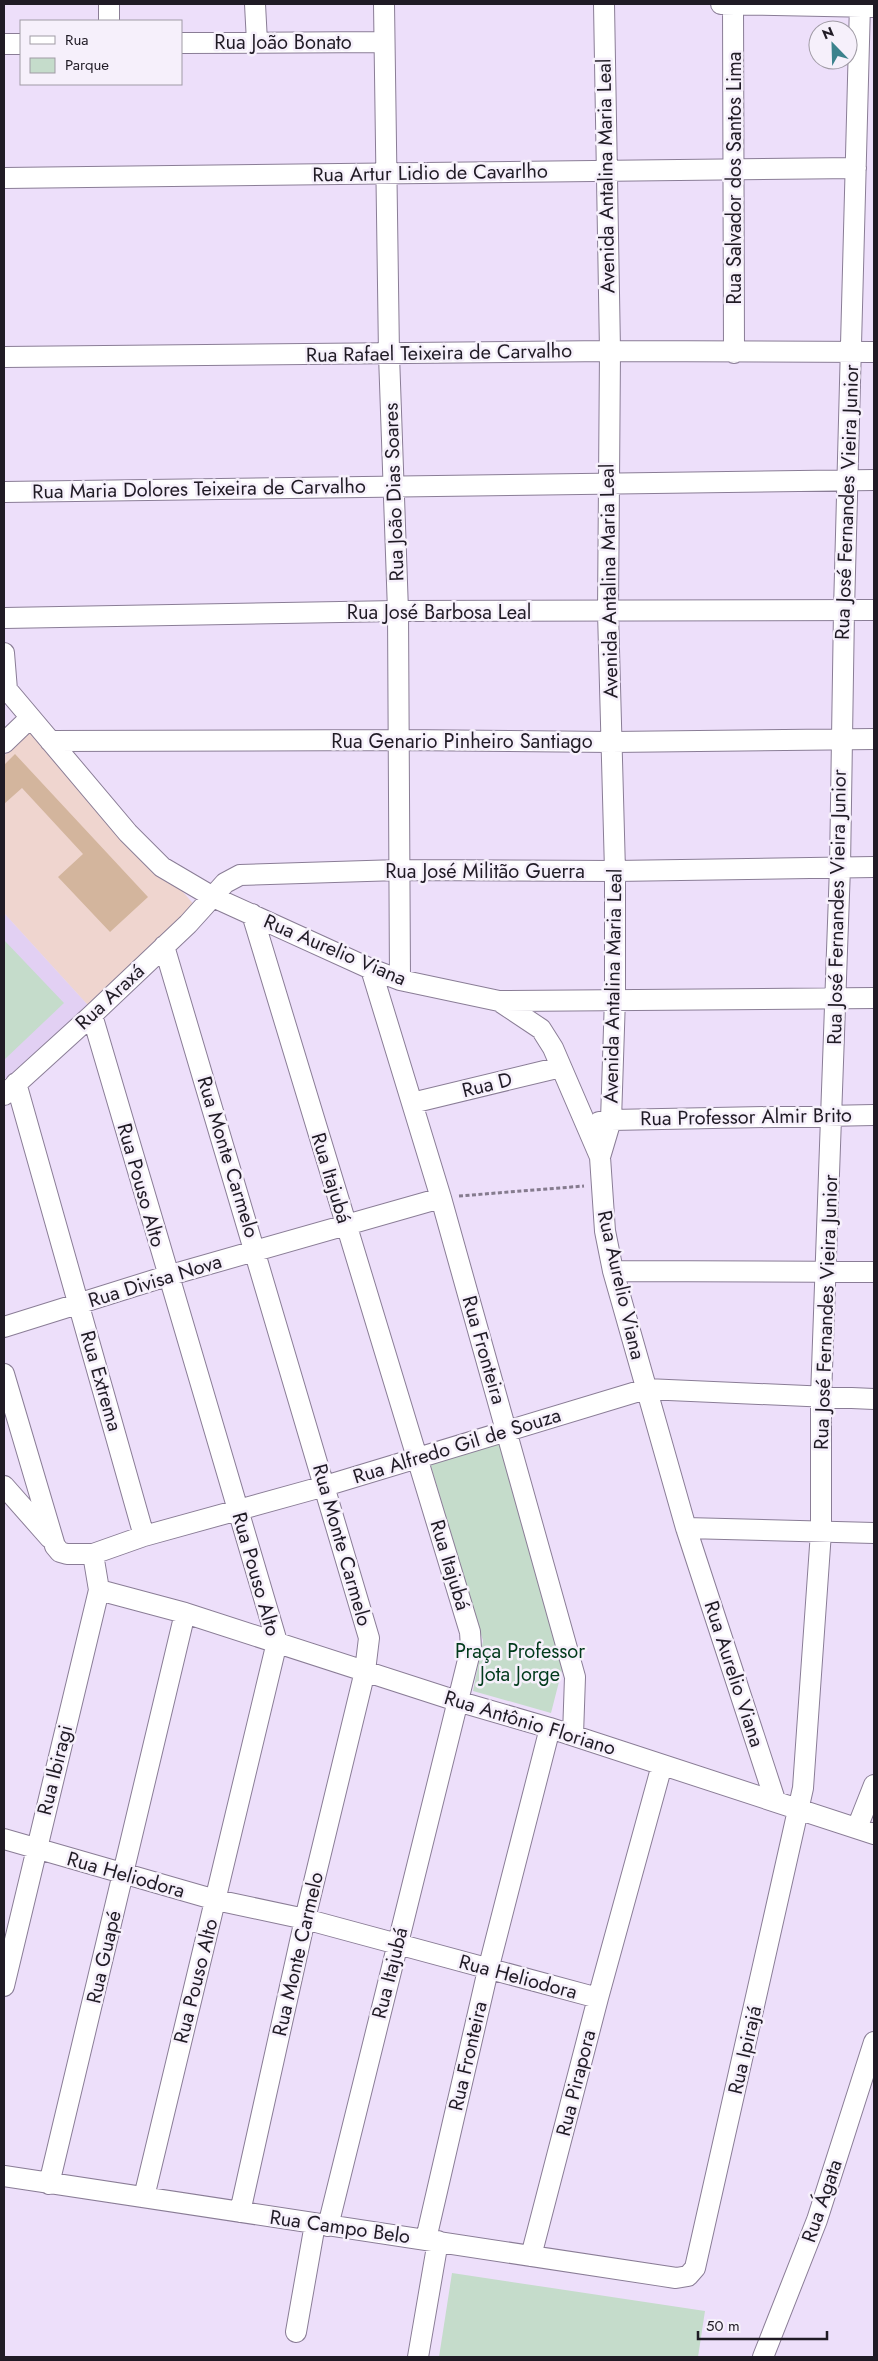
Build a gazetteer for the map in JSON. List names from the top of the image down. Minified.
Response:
{"streets":{"street":["Rua João Bonato","Rua Artur Lidio de Cavarlho","Avenida Antalina Maria Leal","Rua Salvador dos Santos Lima","Rua Rafael Teixeira de Carvalho","Rua Maria Dolores Teixeira de Carvalho","Rua João Dias Soares","Rua José Fernandes Vieira Junior","Rua José Barbosa Leal","Rua Genario Pinheiro Santiago","Rua José Militão Guerra","Rua Aurelio Viana","Rua Araxá","Rua D","Rua Professor Almir Brito","Rua Monte Carmelo","Rua Itajubá","Rua Pouso Alto","Rua Divisa Nova","Rua Fronteira","Rua Extrema","Rua Alfredo Gil de Souza","Rua Antônio Floriano","Rua Ibiragi","Rua Heliodora","Rua Guapé","Rua Ipirajá","Rua Pirapora","Rua Ágata","Rua Campo Belo"]},"crossings":[["Rua João Bonato","Rua João Dias Soares"],["Rua Artur Lidio de Cavarlho","Avenida Antalina Maria Leal"],["Rua Artur Lidio de Cavarlho","Rua Salvador dos Santos Lima"],["Rua Artur Lidio de Cavarlho","Rua João Dias Soares"],["Rua Artur Lidio de Cavarlho","Rua José Fernandes Vieira Junior"],["Avenida Antalina Maria Leal","Rua Rafael Teixeira de Carvalho"],["Avenida Antalina Maria Leal","Rua Maria Dolores Teixeira de Carvalho"],["Avenida Antalina Maria Leal","Rua José Barbosa Leal"],["Avenida Antalina Maria Leal","Rua Genario Pinheiro Santiago"],["Avenida Antalina Maria Leal","Rua José Militão Guerra"],["Avenida Antalina Maria Leal","Rua Aurelio Viana"],["Avenida Antalina Maria Leal","Rua Professor Almir Brito"],["Rua Salvador dos Santos Lima","Rua Rafael Teixeira de Carvalho"],["Rua Rafael Teixeira de Carvalho","Rua João Dias Soares"],["Rua Rafael Teixeira de Carvalho","Rua José Fernandes Vieira Junior"],["Rua Maria Dolores Teixeira de Carvalho","Rua João Dias Soares"],["Rua Maria Dolores Teixeira de Carvalho","Rua José Fernandes Vieira Junior"],["Rua João Dias Soares","Rua José Barbosa Leal"],["Rua João Dias Soares","Rua Genario Pinheiro Santiago"],["Rua João Dias Soares","Rua José Militão Guerra"],["Rua João Dias Soares","Rua Aurelio Viana"],["Rua José Fernandes Vieira Junior","Rua José Barbosa Leal"],["Rua José Fernandes Vieira Junior","Rua Genario Pinheiro Santiago"],["Rua José Fernandes Vieira Junior","Rua José Militão Guerra"],["Rua José Fernandes Vieira Junior","Rua Professor Almir Brito"],["Rua José Fernandes Vieira Junior","Rua Alfredo Gil de Souza"],["Rua José Fernandes Vieira Junior","Rua Antônio Floriano"],["Rua José Fernandes Vieira Junior","Rua Ipirajá"],["Rua Genario Pinheiro Santiago","Rua Aurelio Viana"],["Rua José Militão Guerra","Rua Aurelio Viana"],["Rua José Militão Guerra","Rua Araxá"],["Rua Aurelio Viana","Rua Araxá"],["Rua Aurelio Viana","Rua D"],["Rua Aurelio Viana","Rua Professor Almir Brito"],["Rua Aurelio Viana","Rua Itajubá"],["Rua Aurelio Viana","Rua Fronteira"],["Rua Aurelio Viana","Rua Alfredo Gil de Souza"],["Rua Aurelio Viana","Rua Antônio Floriano"],["Rua Araxá","Rua Monte Carmelo"],["Rua Araxá","Rua Pouso Alto"],["Rua Araxá","Rua Extrema"],["Rua D","Rua Fronteira"],["Rua Monte Carmelo","Rua Divisa Nova"],["Rua Monte Carmelo","Rua Alfredo Gil de Souza"],["Rua Monte Carmelo","Rua Antônio Floriano"],["Rua Monte Carmelo","Rua Heliodora"],["Rua Monte Carmelo","Rua Campo Belo"],["Rua Itajubá","Rua Divisa Nova"],["Rua Itajubá","Rua Alfredo Gil de Souza"],["Rua Itajubá","Rua Antônio Floriano"],["Rua Itajubá","Rua Heliodora"],["Rua Itajubá","Rua Campo Belo"],["Rua Pouso Alto","Rua Divisa Nova"],["Rua Pouso Alto","Rua Alfredo Gil de Souza"],["Rua Pouso Alto","Rua Antônio Floriano"],["Rua Pouso Alto","Rua Heliodora"],["Rua Pouso Alto","Rua Campo Belo"],["Rua Divisa Nova","Rua Fronteira"],["Rua Divisa Nova","Rua Extrema"],["Rua Fronteira","Rua Alfredo Gil de Souza"],["Rua Fronteira","Rua Antônio Floriano"],["Rua Fronteira","Rua Heliodora"],["Rua Fronteira","Rua Campo Belo"],["Rua Extrema","Rua Alfredo Gil de Souza"],["Rua Alfredo Gil de Souza","Rua Ibiragi"],["Rua Antônio Floriano","Rua Ibiragi"],["Rua Antônio Floriano","Rua Guapé"],["Rua Antônio Floriano","Rua Ipirajá"],["Rua Antônio Floriano","Rua Pirapora"],["Rua Ibiragi","Rua Heliodora"],["Rua Heliodora","Rua Guapé"],["Rua Heliodora","Rua Pirapora"],["Rua Guapé","Rua Campo Belo"],["Rua Ipirajá","Rua Campo Belo"],["Rua Pirapora","Rua Campo Belo"]],"parks":["Praça Professor Jota Jorge"],"legend":["Rua","Parque"],"scale_bar":"50 m","north":"top left"}
